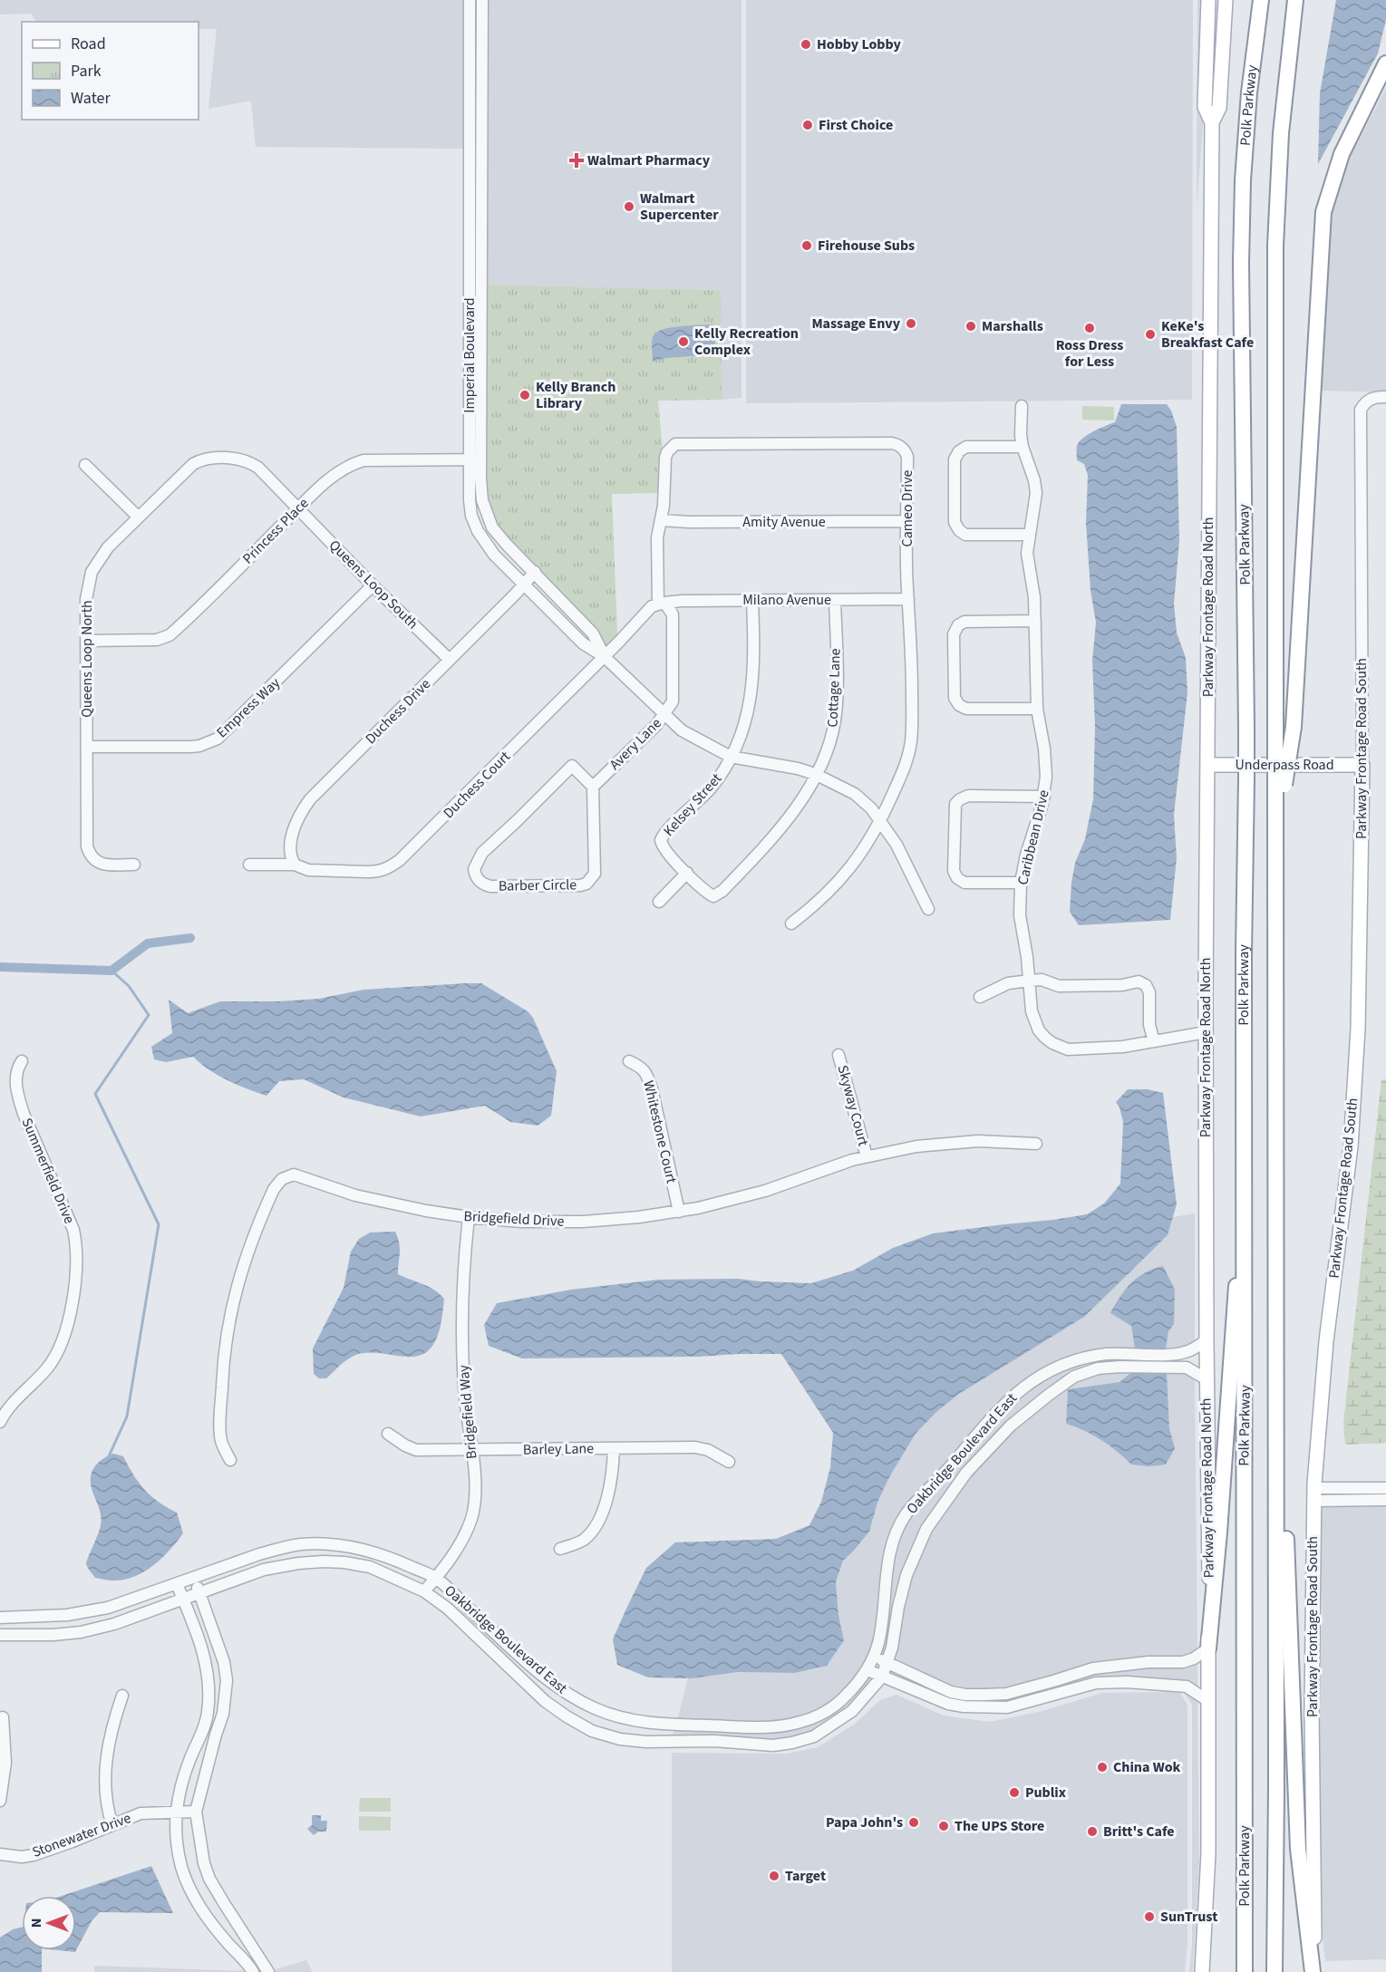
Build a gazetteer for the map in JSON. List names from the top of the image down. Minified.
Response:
{"streets":{"highway":["Polk Parkway"],"main road":["Parkway Frontage Road North","Parkway Frontage Road South","Underpass Road"],"street":["Imperial Boulevard","Cameo Drive","Amity Avenue","Princess Place","Queens Loop South","Milano Avenue","Queens Loop North","Cottage Lane","Empress Way","Duchess Drive","Avery Lane","Duchess Court","Kelsey Street","Caribbean Drive","Barber Circle","Skyway Court","Whitestone Court","Summerfield Drive","Bridgefield Drive","Bridgefield Way","Barley Lane","Oakbridge Boulevard East","Stonewater Drive"]},"crossings":[["Imperial Boulevard","Cameo Drive"],["Imperial Boulevard","Princess Place"],["Imperial Boulevard","Cottage Lane"],["Imperial Boulevard","Duchess Drive"],["Imperial Boulevard","Avery Lane"],["Imperial Boulevard","Duchess Court"],["Imperial Boulevard","Kelsey Street"],["Cameo Drive","Amity Avenue"],["Cameo Drive","Milano Avenue"],["Cameo Drive","Avery Lane"],["Cameo Drive","Duchess Court"],["Princess Place","Queens Loop South"],["Princess Place","Queens Loop North"],["Queens Loop South","Queens Loop North"],["Queens Loop South","Empress Way"],["Queens Loop South","Duchess Drive"],["Milano Avenue","Cottage Lane"],["Milano Avenue","Avery Lane"],["Milano Avenue","Duchess Court"],["Milano Avenue","Kelsey Street"],["Parkway Frontage Road North","Underpass Road"],["Parkway Frontage Road North","Caribbean Drive"],["Parkway Frontage Road North","Oakbridge Boulevard East"],["Queens Loop North","Empress Way"],["Cottage Lane","Kelsey Street"],["Duchess Drive","Duchess Court"],["Avery Lane","Duchess Court"],["Avery Lane","Barber Circle"],["Parkway Frontage Road South","Underpass Road"],["Skyway Court","Bridgefield Drive"],["Whitestone Court","Bridgefield Drive"],["Bridgefield Drive","Bridgefield Way"],["Bridgefield Way","Barley Lane"],["Bridgefield Way","Oakbridge Boulevard East"]],"places":{"other":["Hobby Lobby","First Choice","Walmart Supercenter","Firehouse Subs","Massage Envy","Marshalls","Ross Dress for Less","KeKe's Breakfast Cafe","Kelly Recreation Complex","Kelly Branch Library","China Wok","Publix","Papa John's","The UPS Store","Britt's Cafe","Target","SunTrust"],"health":["Walmart Pharmacy"]},"legend":["Road","Park","Water"],"north":"left"}
